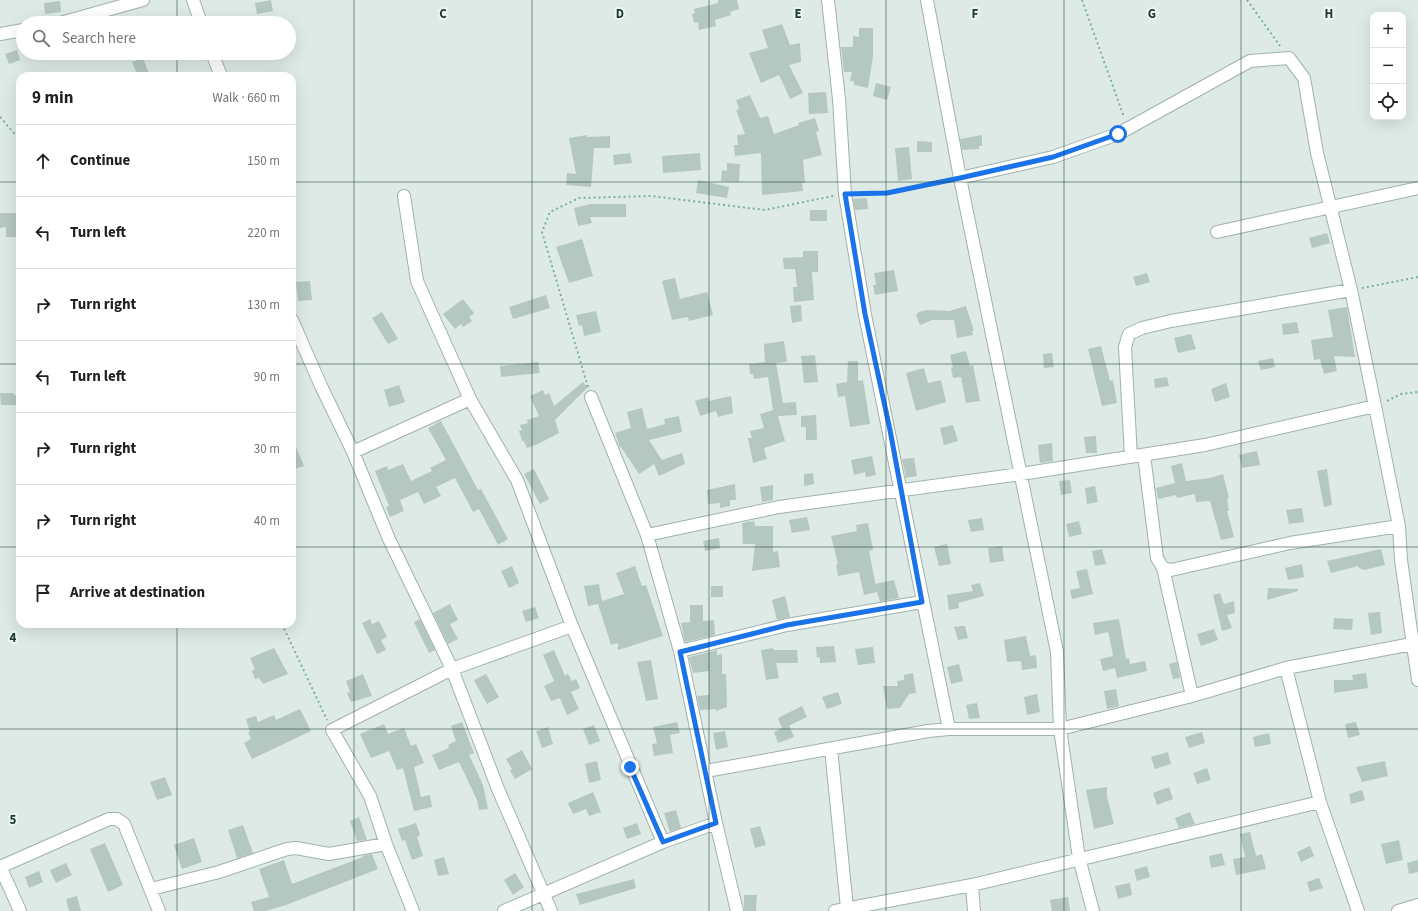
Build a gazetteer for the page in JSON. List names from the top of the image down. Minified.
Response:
{"page":{"map_buttons":["+","−"],"search":"Search here","heading":["9 min","Walk · 660 m"],"list":[["Continue","150 m"],["Turn left","220 m"],["Turn right","130 m"],["Turn left","90 m"],["Turn right","30 m"],["Turn right","40 m"],"Arrive at destination"]},"grid":{"columns":["C","D","E","F","G","H"],"rows":["4","5"]}}
